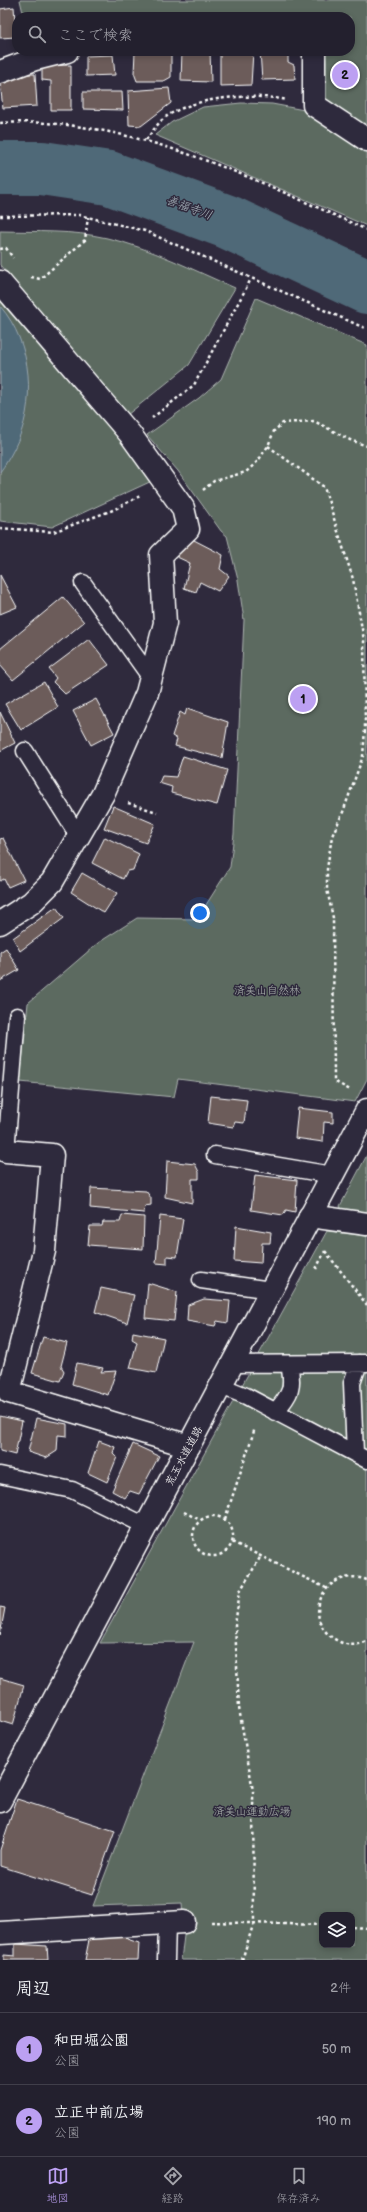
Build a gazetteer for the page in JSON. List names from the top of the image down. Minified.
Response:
{"streets":{"street":["荒玉水道道路"]},"water":["善福寺川"],"parks":["済美山自然林","済美山運動広場"],"page":{"search":"ここで検索","pins":["2","1"],"heading":["周辺","2件"],"list":[{"mark":"1","name":"和田堀公園","note":"公園","value":"50 m"},{"mark":"2","name":"立正中前広場","note":"公園","value":"190 m"}],"nav":["地図","経路","保存済み"]}}
